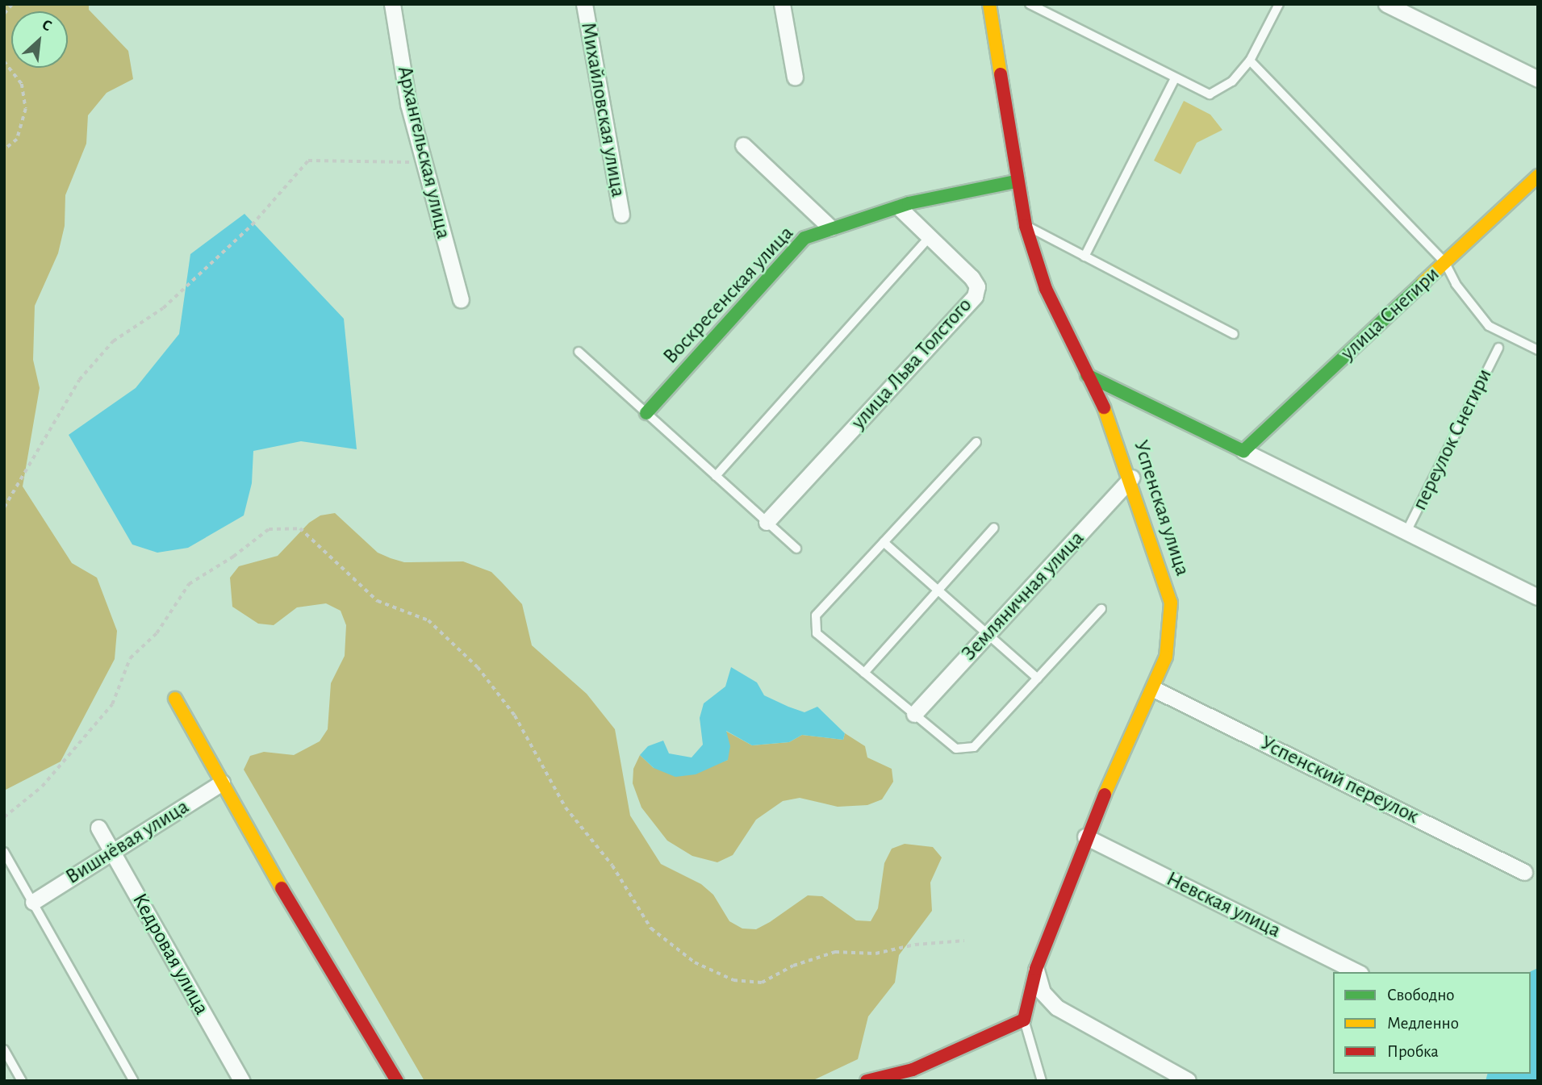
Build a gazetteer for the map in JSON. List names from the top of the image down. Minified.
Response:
{"streets":{"street":["Михайловская улица","Архангельская улица","Воскресенская улица","улица Снегири","улица Льва Толстого","Успенская улица","Земляничная улица","Успенский переулок","Вишнёвая улица","Невская улица","Кедровая улица"],"lane":["переулок Снегири"]},"crossings":[["Воскресенская улица","улица Льва Толстого"],["Воскресенская улица","Успенская улица"],["Успенская улица","Земляничная улица"],["Успенская улица","Успенский переулок"],["Успенская улица","Невская улица"],["Вишнёвая улица","Кедровая улица"]],"legend":["Свободно","Медленно","Пробка"],"north":"top right"}
